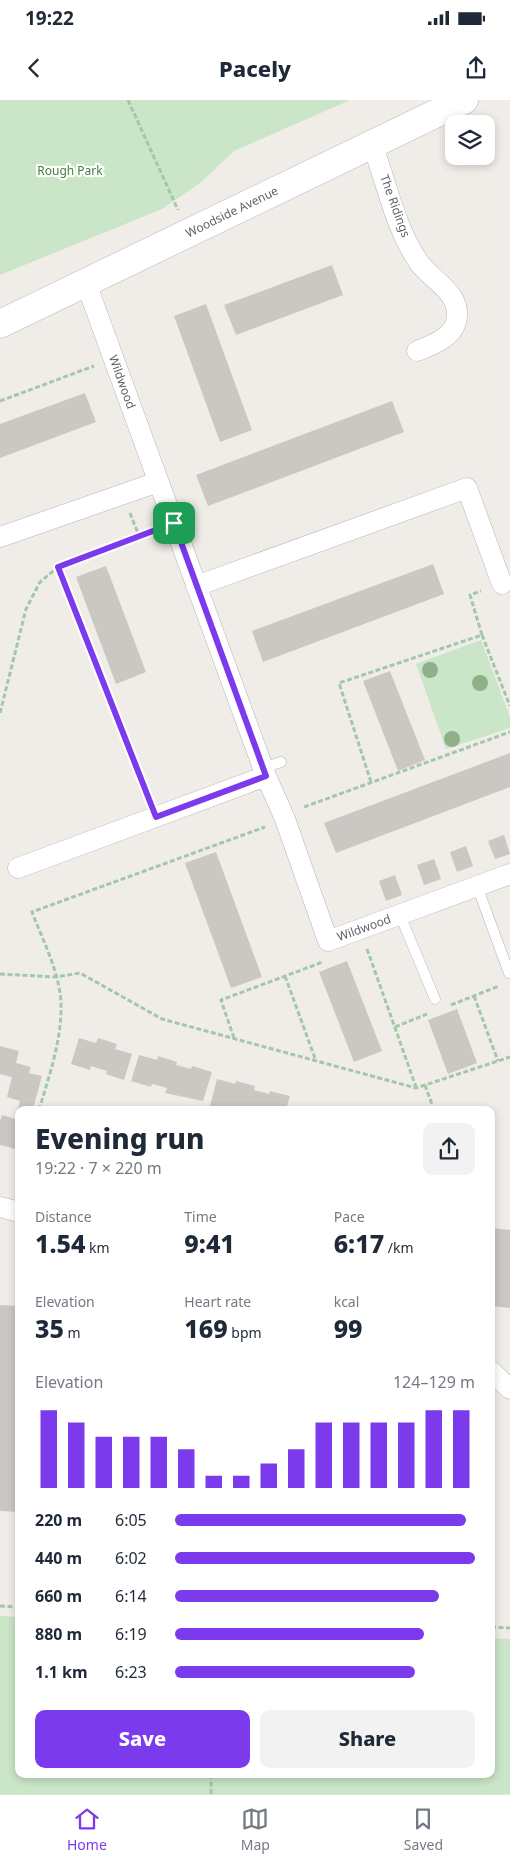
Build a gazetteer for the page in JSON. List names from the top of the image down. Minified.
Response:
{"streets":{"street":["The Ridings","Woodside Avenue","Wildwood"]},"crossings":[["The Ridings","Woodside Avenue"],["Woodside Avenue","Wildwood"]],"parks":["Rough Park"],"page":{"status":"19:22","header":"Pacely","heading":["Evening run","19:22 · 7 × 220 m"],"stats":[["Distance","1.54 km"],["Time","9:41"],["Pace","6:17 /km"],["Elevation","35 m"],["Heart rate","169 bpm"],["kcal","99"]],"chart":["Elevation","124–129 m"],"list":[{"name":"220 m","note":"6:05"},{"name":"440 m","note":"6:02"},{"name":"660 m","note":"6:14"},{"name":"880 m","note":"6:19"},{"name":"1.1 km","note":"6:23"}],"buttons":["Save","Share"],"tabs":["Home","Map","Saved"]}}
